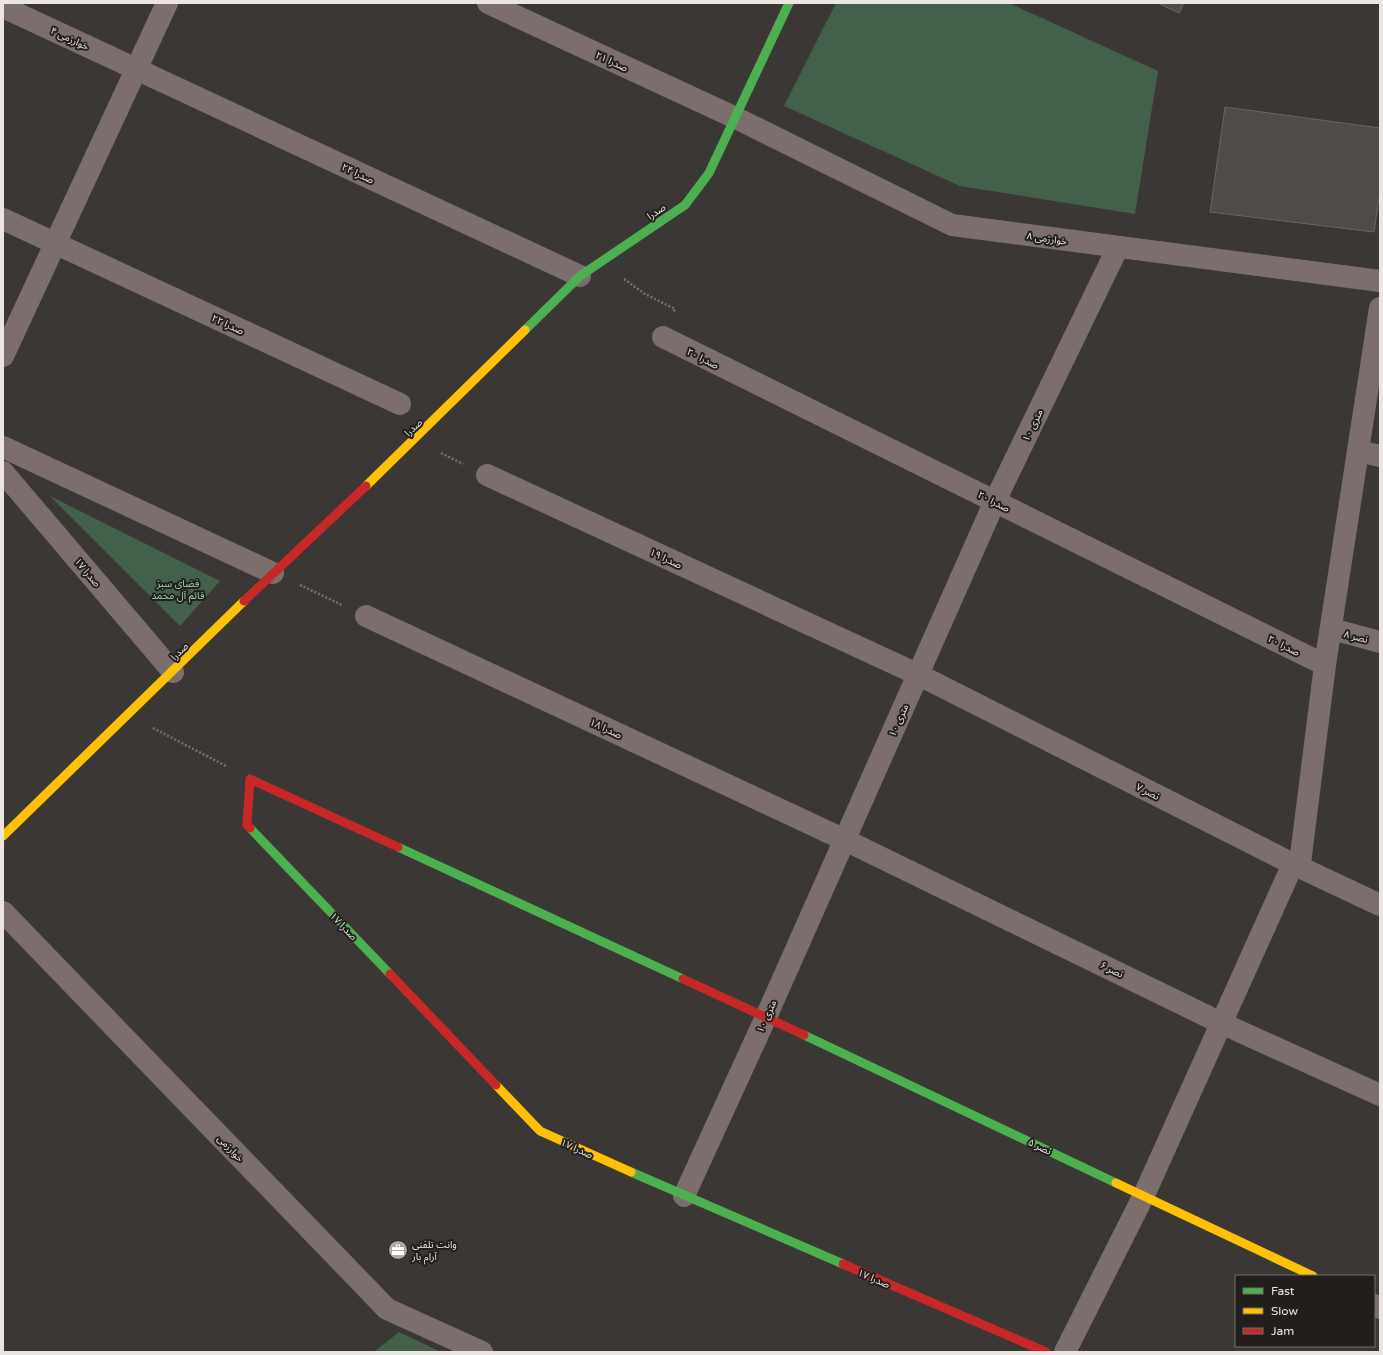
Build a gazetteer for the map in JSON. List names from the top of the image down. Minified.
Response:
{"streets":{"street":["خوارزمی ۴","صدرا ۲۱","صدرا ۲۴","صدرا","خوارزمی ۸","صدرا ۲۲","صدرا ۲۰","۱۰ متری","صدرا ۱۹","صدرا ۱۷","نصر ۸","صدرا ۱۸","نصر ۷","نصر ۶","نصر ۵","خوارزمی"]},"crossings":[["خوارزمی ۴","صدرا ۲۴"],["صدرا ۲۱","صدرا"],["صدرا ۲۱","خوارزمی ۸"],["صدرا ۲۴","صدرا"],["صدرا","خوارزمی ۸"],["صدرا","صدرا ۱۷"],["خوارزمی ۸","۱۰ متری"],["صدرا ۲۰","۱۰ متری"],["۱۰ متری","صدرا ۱۹"],["۱۰ متری","صدرا ۱۷"],["۱۰ متری","صدرا ۱۸"],["۱۰ متری","نصر ۷"],["۱۰ متری","نصر ۶"],["۱۰ متری","نصر ۵"],["صدرا ۱۹","نصر ۷"],["صدرا ۱۷","نصر ۵"],["صدرا ۱۸","نصر ۶"]],"parks":["فضای سبز قائم آل محمد"],"places":{"office":["وانت تلفنی آرام بار"]},"legend":["Fast","Slow","Jam"]}
